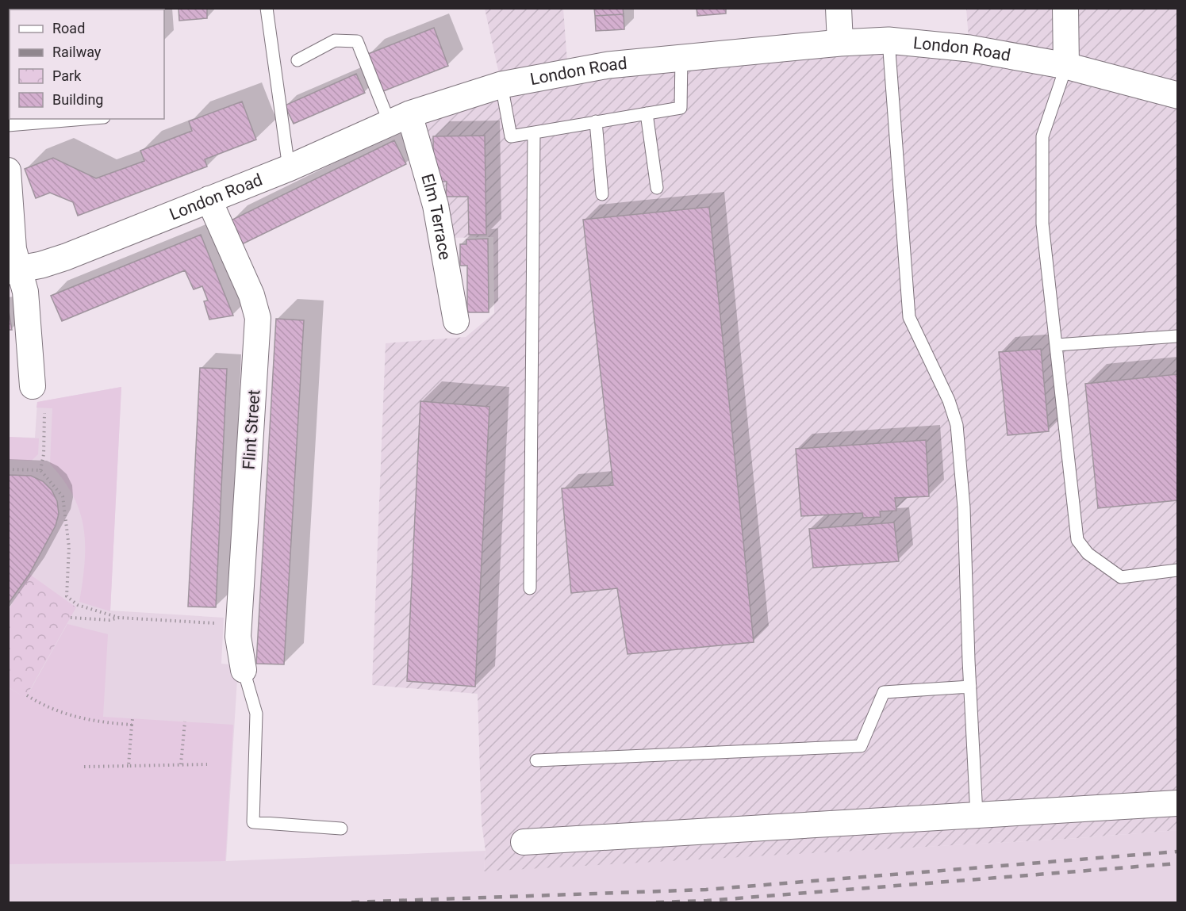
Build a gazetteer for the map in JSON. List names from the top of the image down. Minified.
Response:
{"streets":{"street":["London Road","Elm Terrace","Flint Street"]},"crossings":[["London Road","Elm Terrace"],["London Road","Flint Street"]],"legend":["Road","Railway","Park","Building"]}
